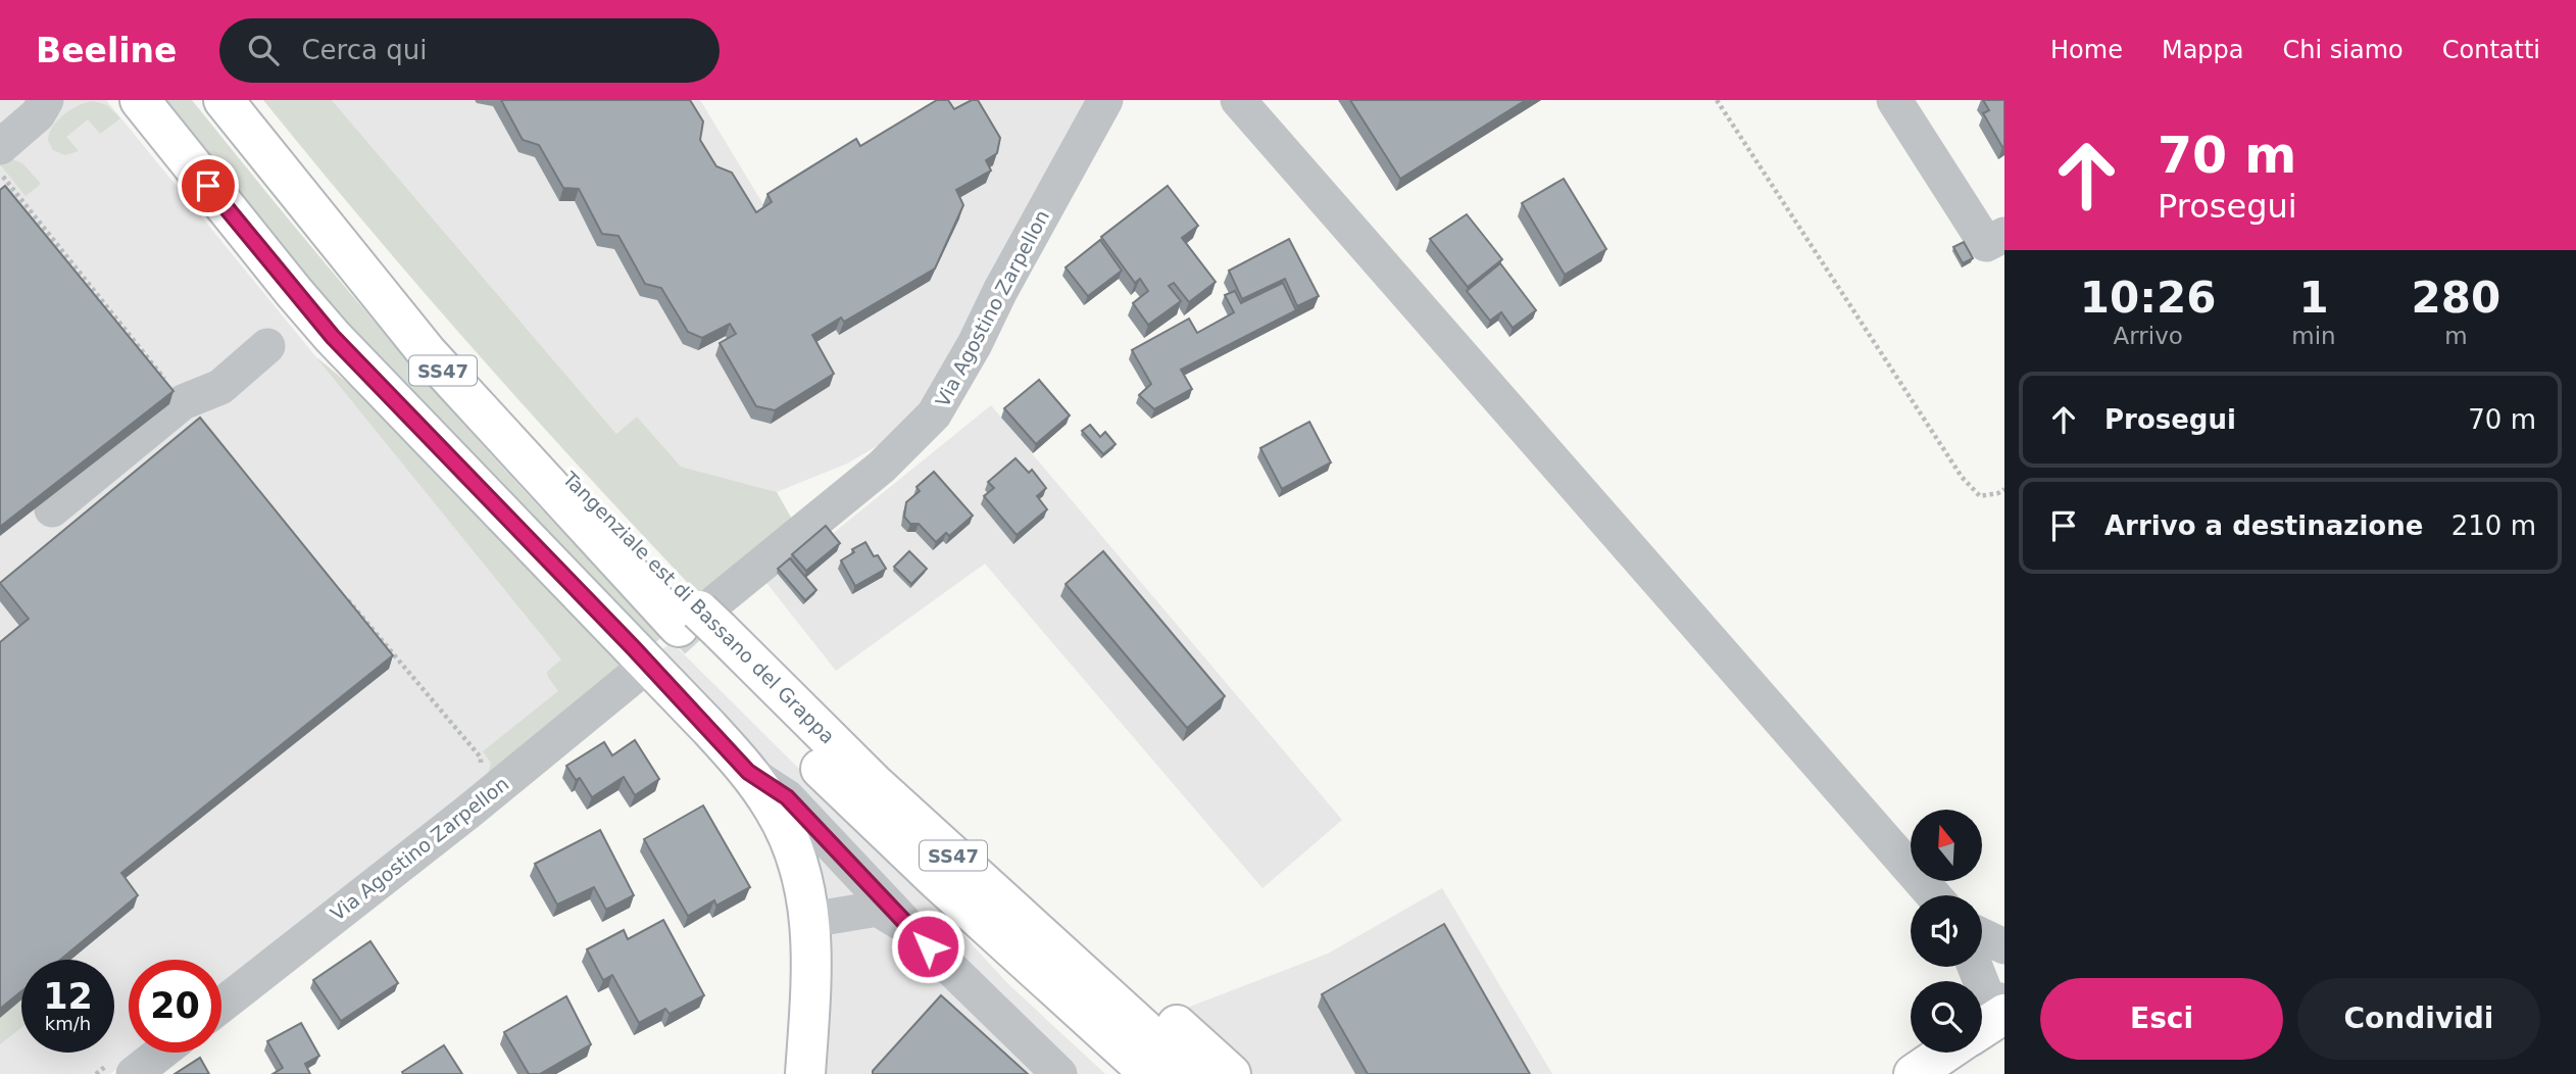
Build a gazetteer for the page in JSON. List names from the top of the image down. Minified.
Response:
{"streets":{"main road":["SS47","Tangenziale est di Bassano del Grappa"],"street":["Via Agostino Zarpellon"]},"crossings":[["Via Agostino Zarpellon","Tangenziale est di Bassano del Grappa"]],"north":"top","page":{"header":"Beeline","search":"Cerca qui","nav":["Home","Mappa","Chi siamo","Contatti"],"turn":["70 m","Prosegui"],"eta":["10:26","Arrivo","1","min","280","m"],"list":[{"name":"Prosegui","value":"70 m"},{"name":"Arrivo a destinazione","value":"210 m"}],"speed":"12 km/h","limit":"20","buttons":["Esci","Condividi"]}}
